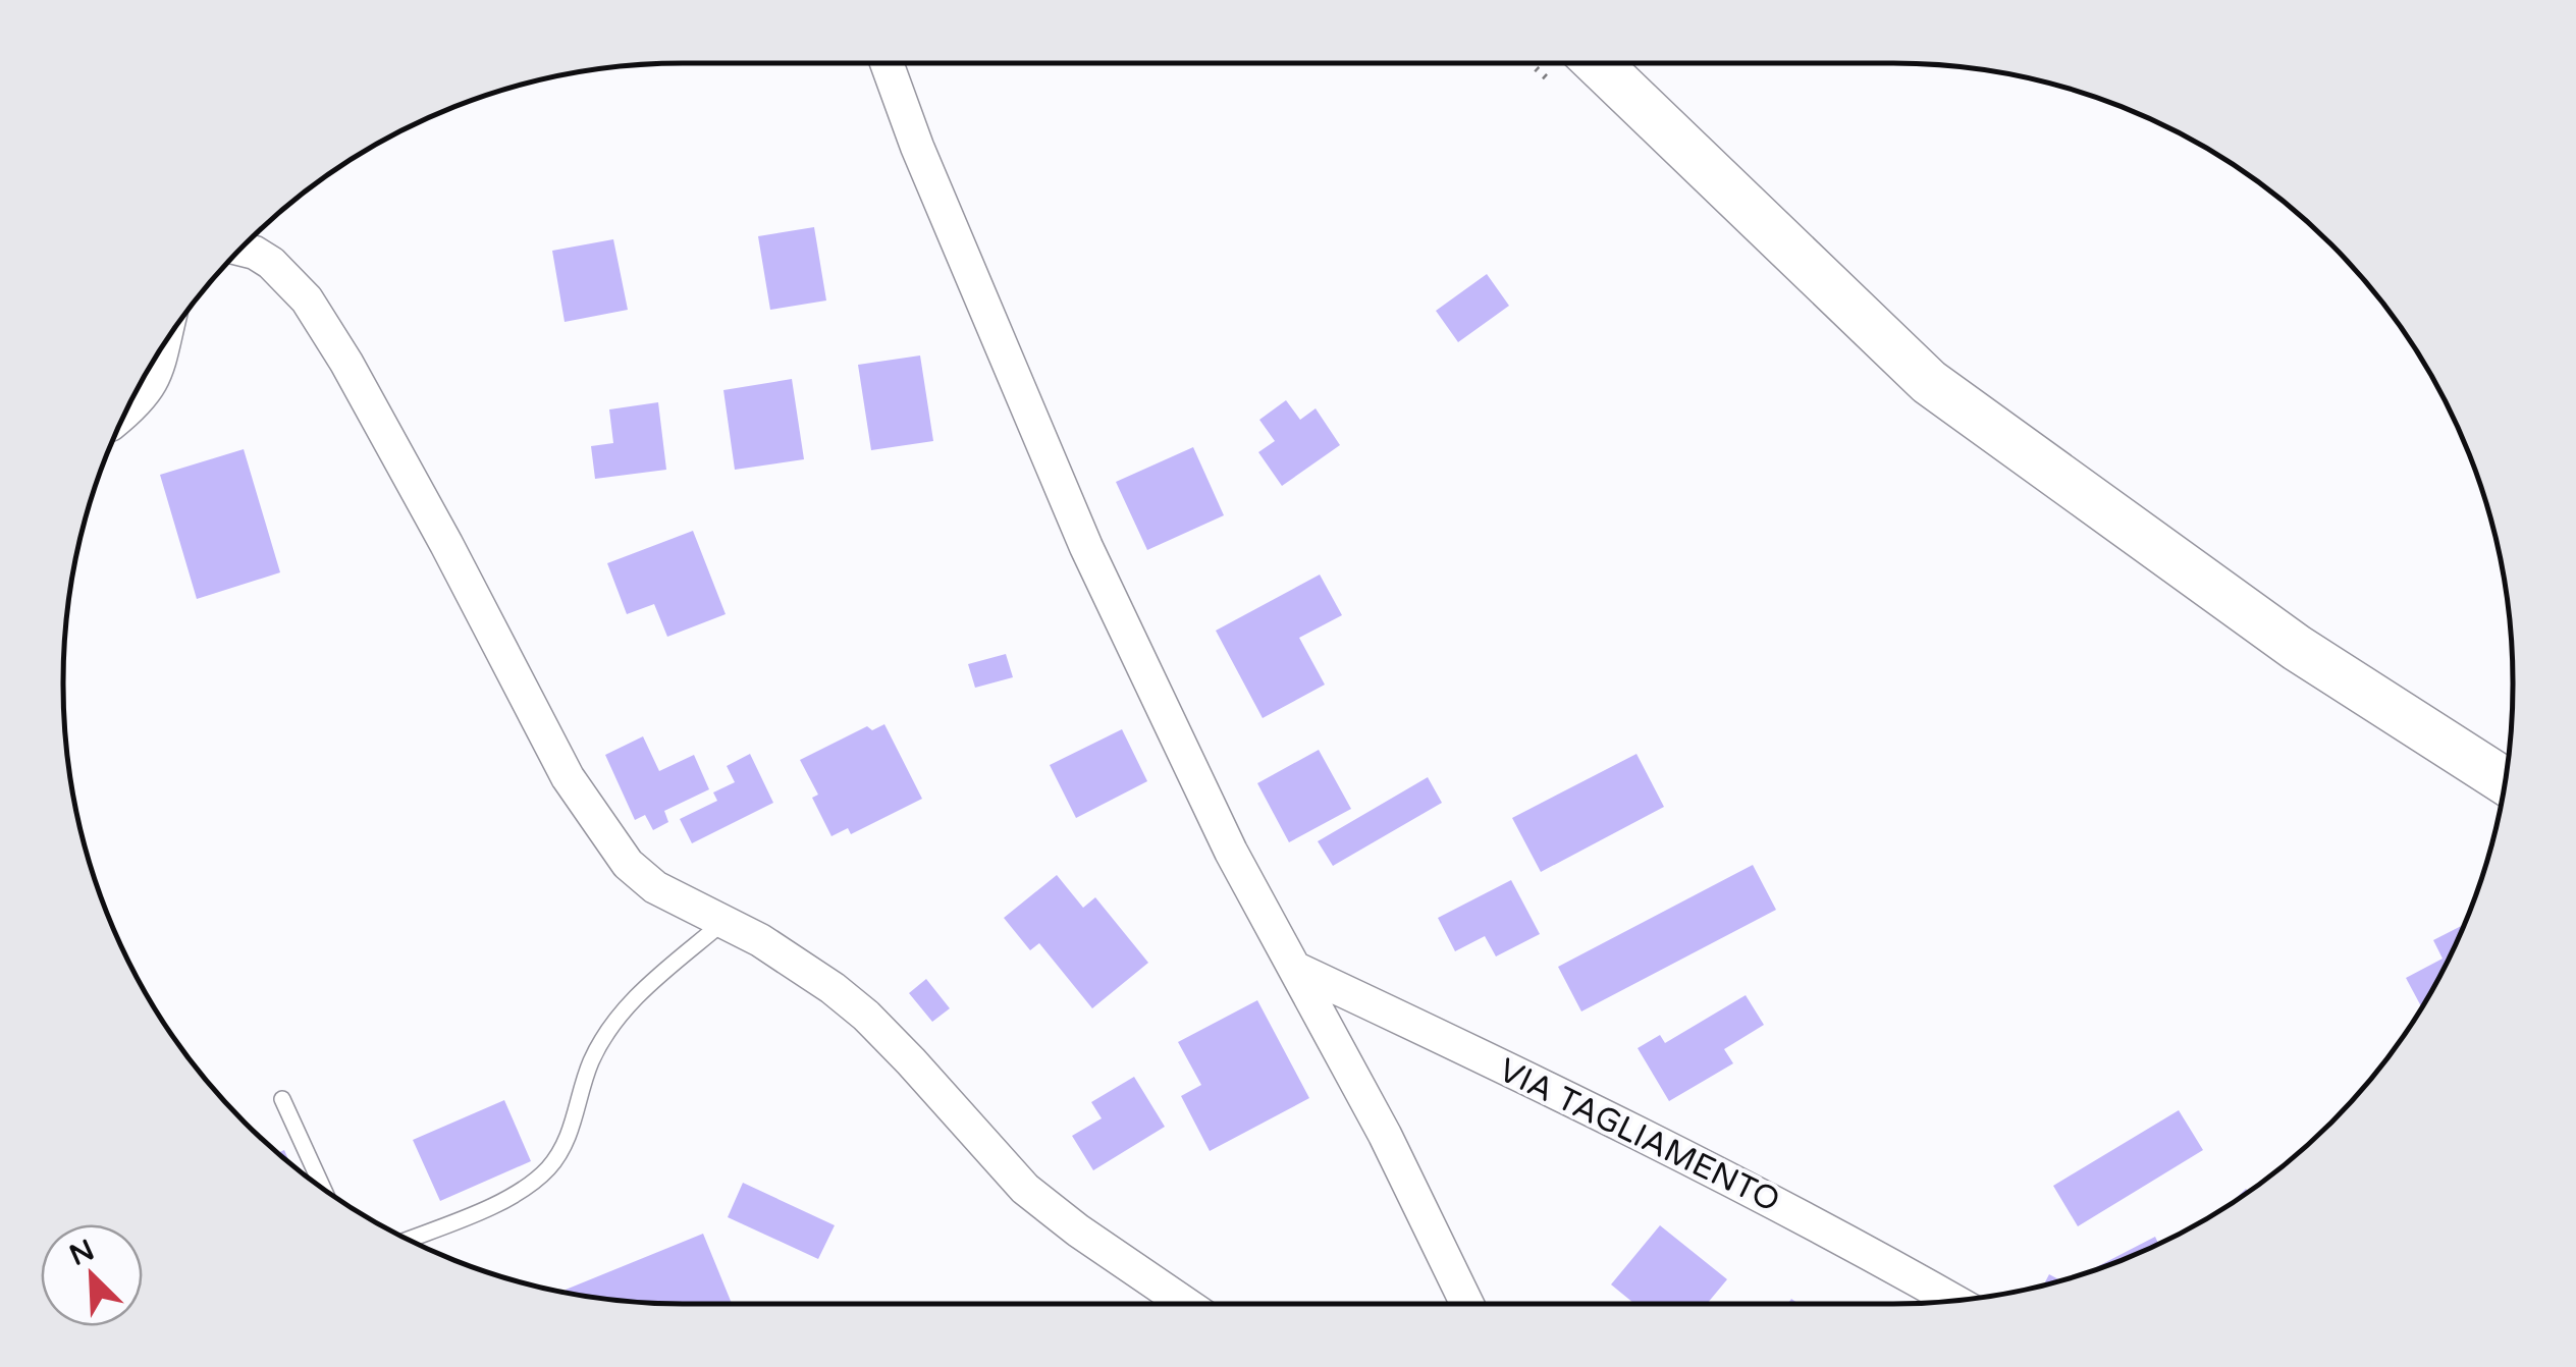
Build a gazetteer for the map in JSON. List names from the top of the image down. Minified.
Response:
{"streets":{"street":["VIA TAGLIAMENTO"]},"north":"top left"}
